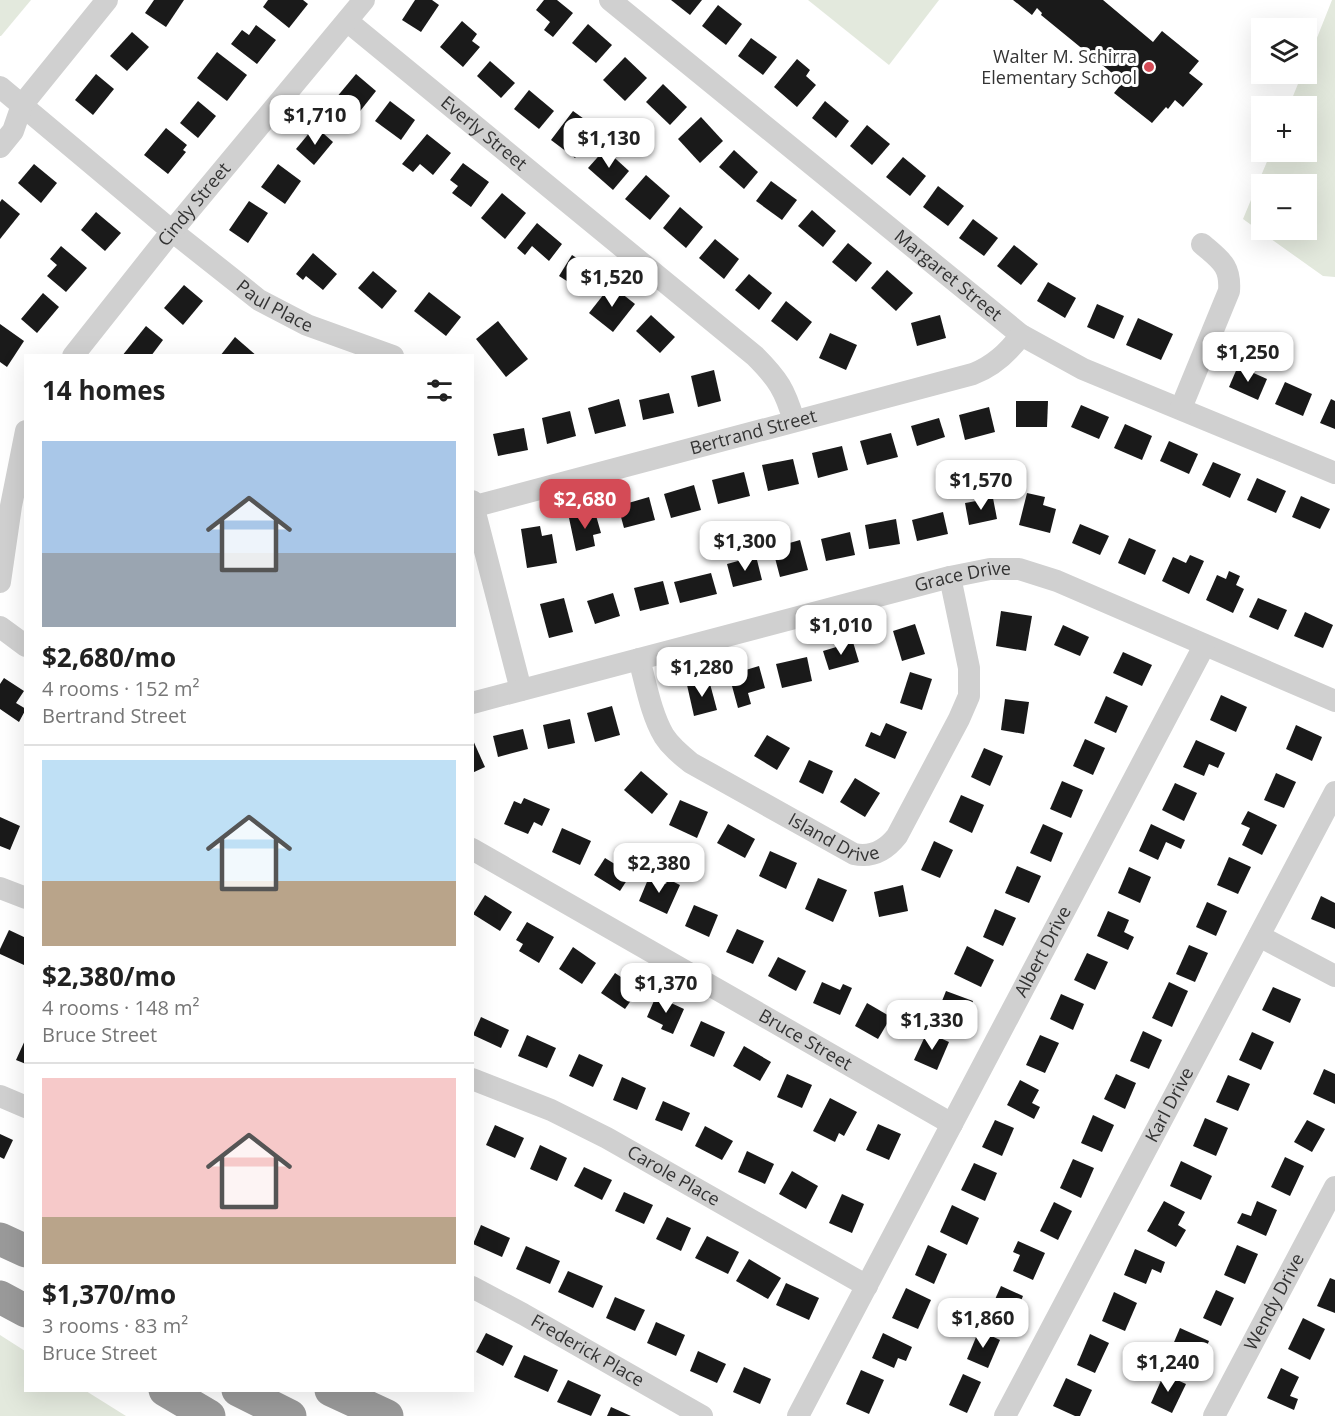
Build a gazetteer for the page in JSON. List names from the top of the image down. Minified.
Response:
{"streets":{"street":["Everly Street","Cindy Street","Margaret Street","Paul Place","Bertrand Street","Grace Drive","Island Drive","Albert Drive","Bruce Street","Karl Drive","Carole Place","Wendy Drive","Frederick Place"]},"crossings":[["Everly Street","Cindy Street"],["Everly Street","Bertrand Street"],["Cindy Street","Paul Place"],["Margaret Street","Bertrand Street"],["Grace Drive","Island Drive"],["Grace Drive","Albert Drive"],["Albert Drive","Bruce Street"],["Albert Drive","Carole Place"]],"places":["Walter M. Schirra Elementary School"],"page":{"map_buttons":["+","−"],"price":["$1,710","$1,130","$1,520","$1,250","$1,570","$2,680","$1,300","$1,010","$1,280","$2,380","$1,370","$1,330","$1,860","$1,240"],"heading":"14 homes","list":[{"name":"$2,680/mo","note":"4 rooms · 152 m² · Bertrand Street"},{"name":"$2,380/mo","note":"4 rooms · 148 m² · Bruce Street"},{"name":"$1,370/mo","note":"3 rooms · 83 m² · Bruce Street"}]}}
